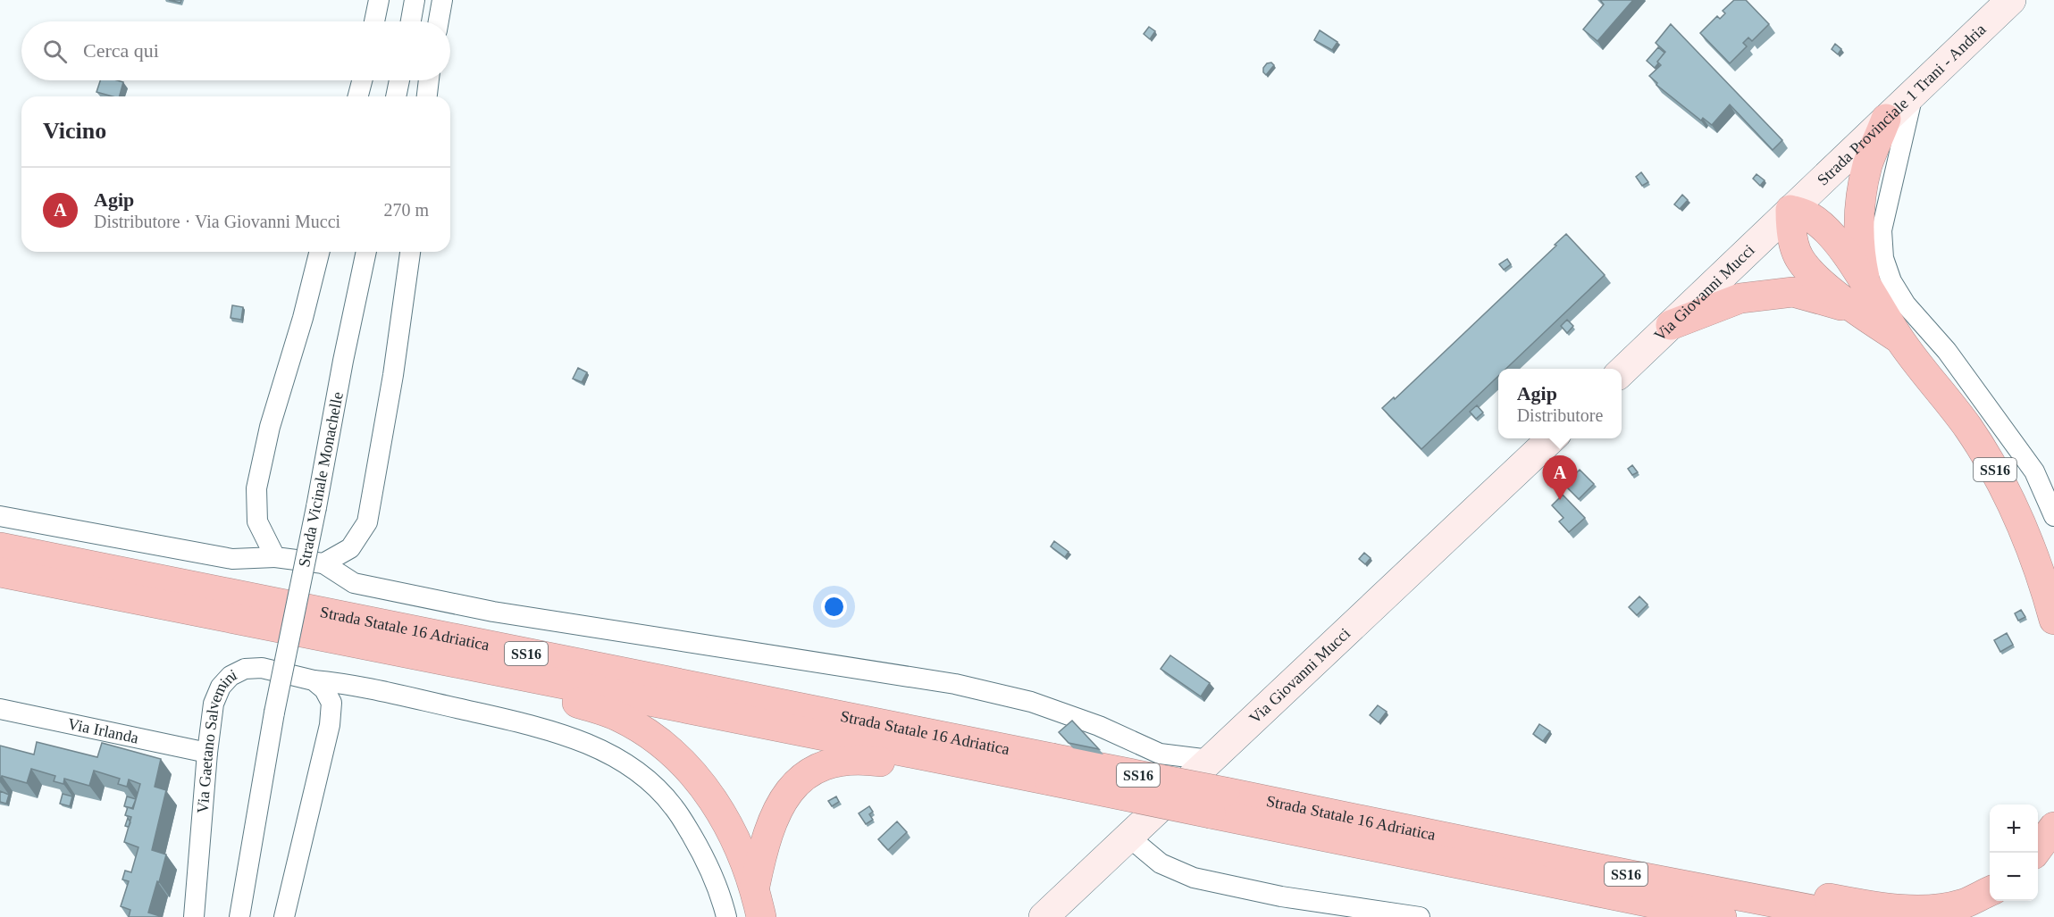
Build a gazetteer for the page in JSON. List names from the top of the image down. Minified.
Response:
{"streets":{"highway":["SS16","Strada Statale 16 Adriatica"],"main road":["Strada Provinciale 1 Trani - Andria","Via Giovanni Mucci"],"street":["Strada Vicinale Monachelle","Via Irlanda","Via Gaetano Salvemini"]},"crossings":[["Strada Provinciale 1 Trani - Andria","Via Giovanni Mucci"],["Strada Provinciale 1 Trani - Andria","SS16"],["Via Giovanni Mucci","SS16"],["SS16","Strada Statale 16 Adriatica"],["Via Irlanda","Via Gaetano Salvemini"]],"page":{"search":"Cerca qui","heading":"Vicino","list":[{"mark":"A","name":"Agip","note":"Distributore · Via Giovanni Mucci","value":"270 m"}],"popup":["Agip","Distributore"],"pins":"A","map_buttons":["+","−"]}}
